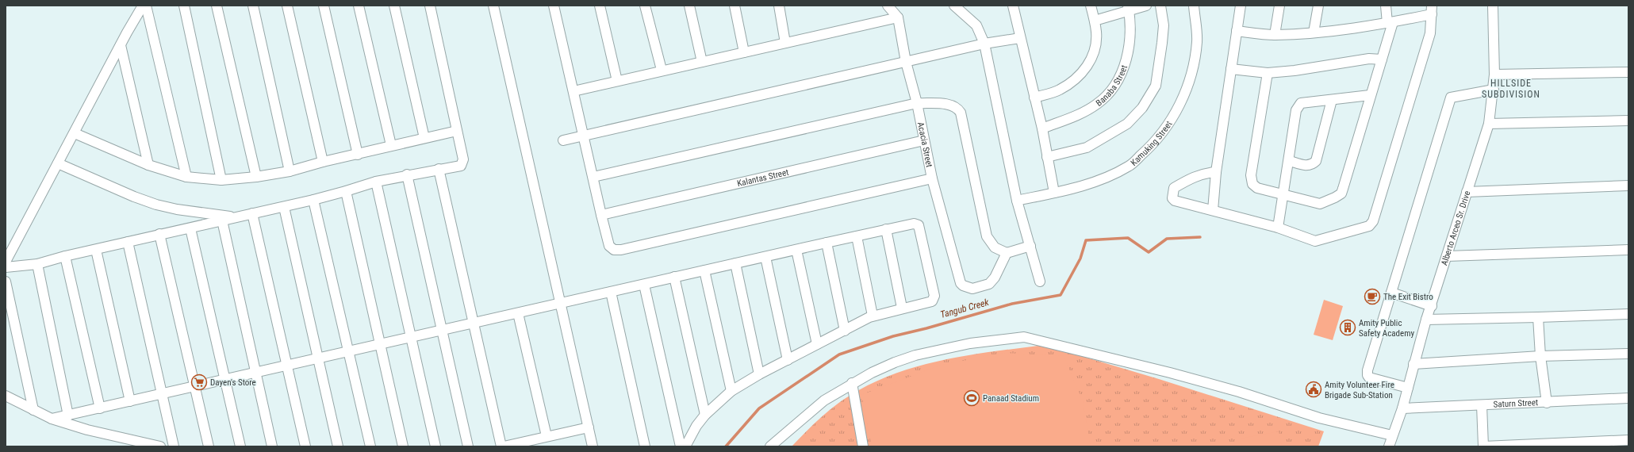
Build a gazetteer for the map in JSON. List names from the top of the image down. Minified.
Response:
{"streets":{"street":["Banaba Street","Kamuking Street","Acacia Street","Kalantas Street","Alberto Arceo Sr. Drive","Saturn Street"]},"crossings":[["Acacia Street","Kalantas Street"],["Alberto Arceo Sr. Drive","Saturn Street"]],"districts":["HILLSIDE SUBDIVISION"],"water":["Tangub Creek"],"places":{"cafe":["The Exit Bistro"],"building":["Amity Public Safety Academy"],"supermarket":["Dayen's Store"],"public building":["Amity Volunteer Fire Brigade Sub-Station"],"sports":["Panaad Stadium"]}}
